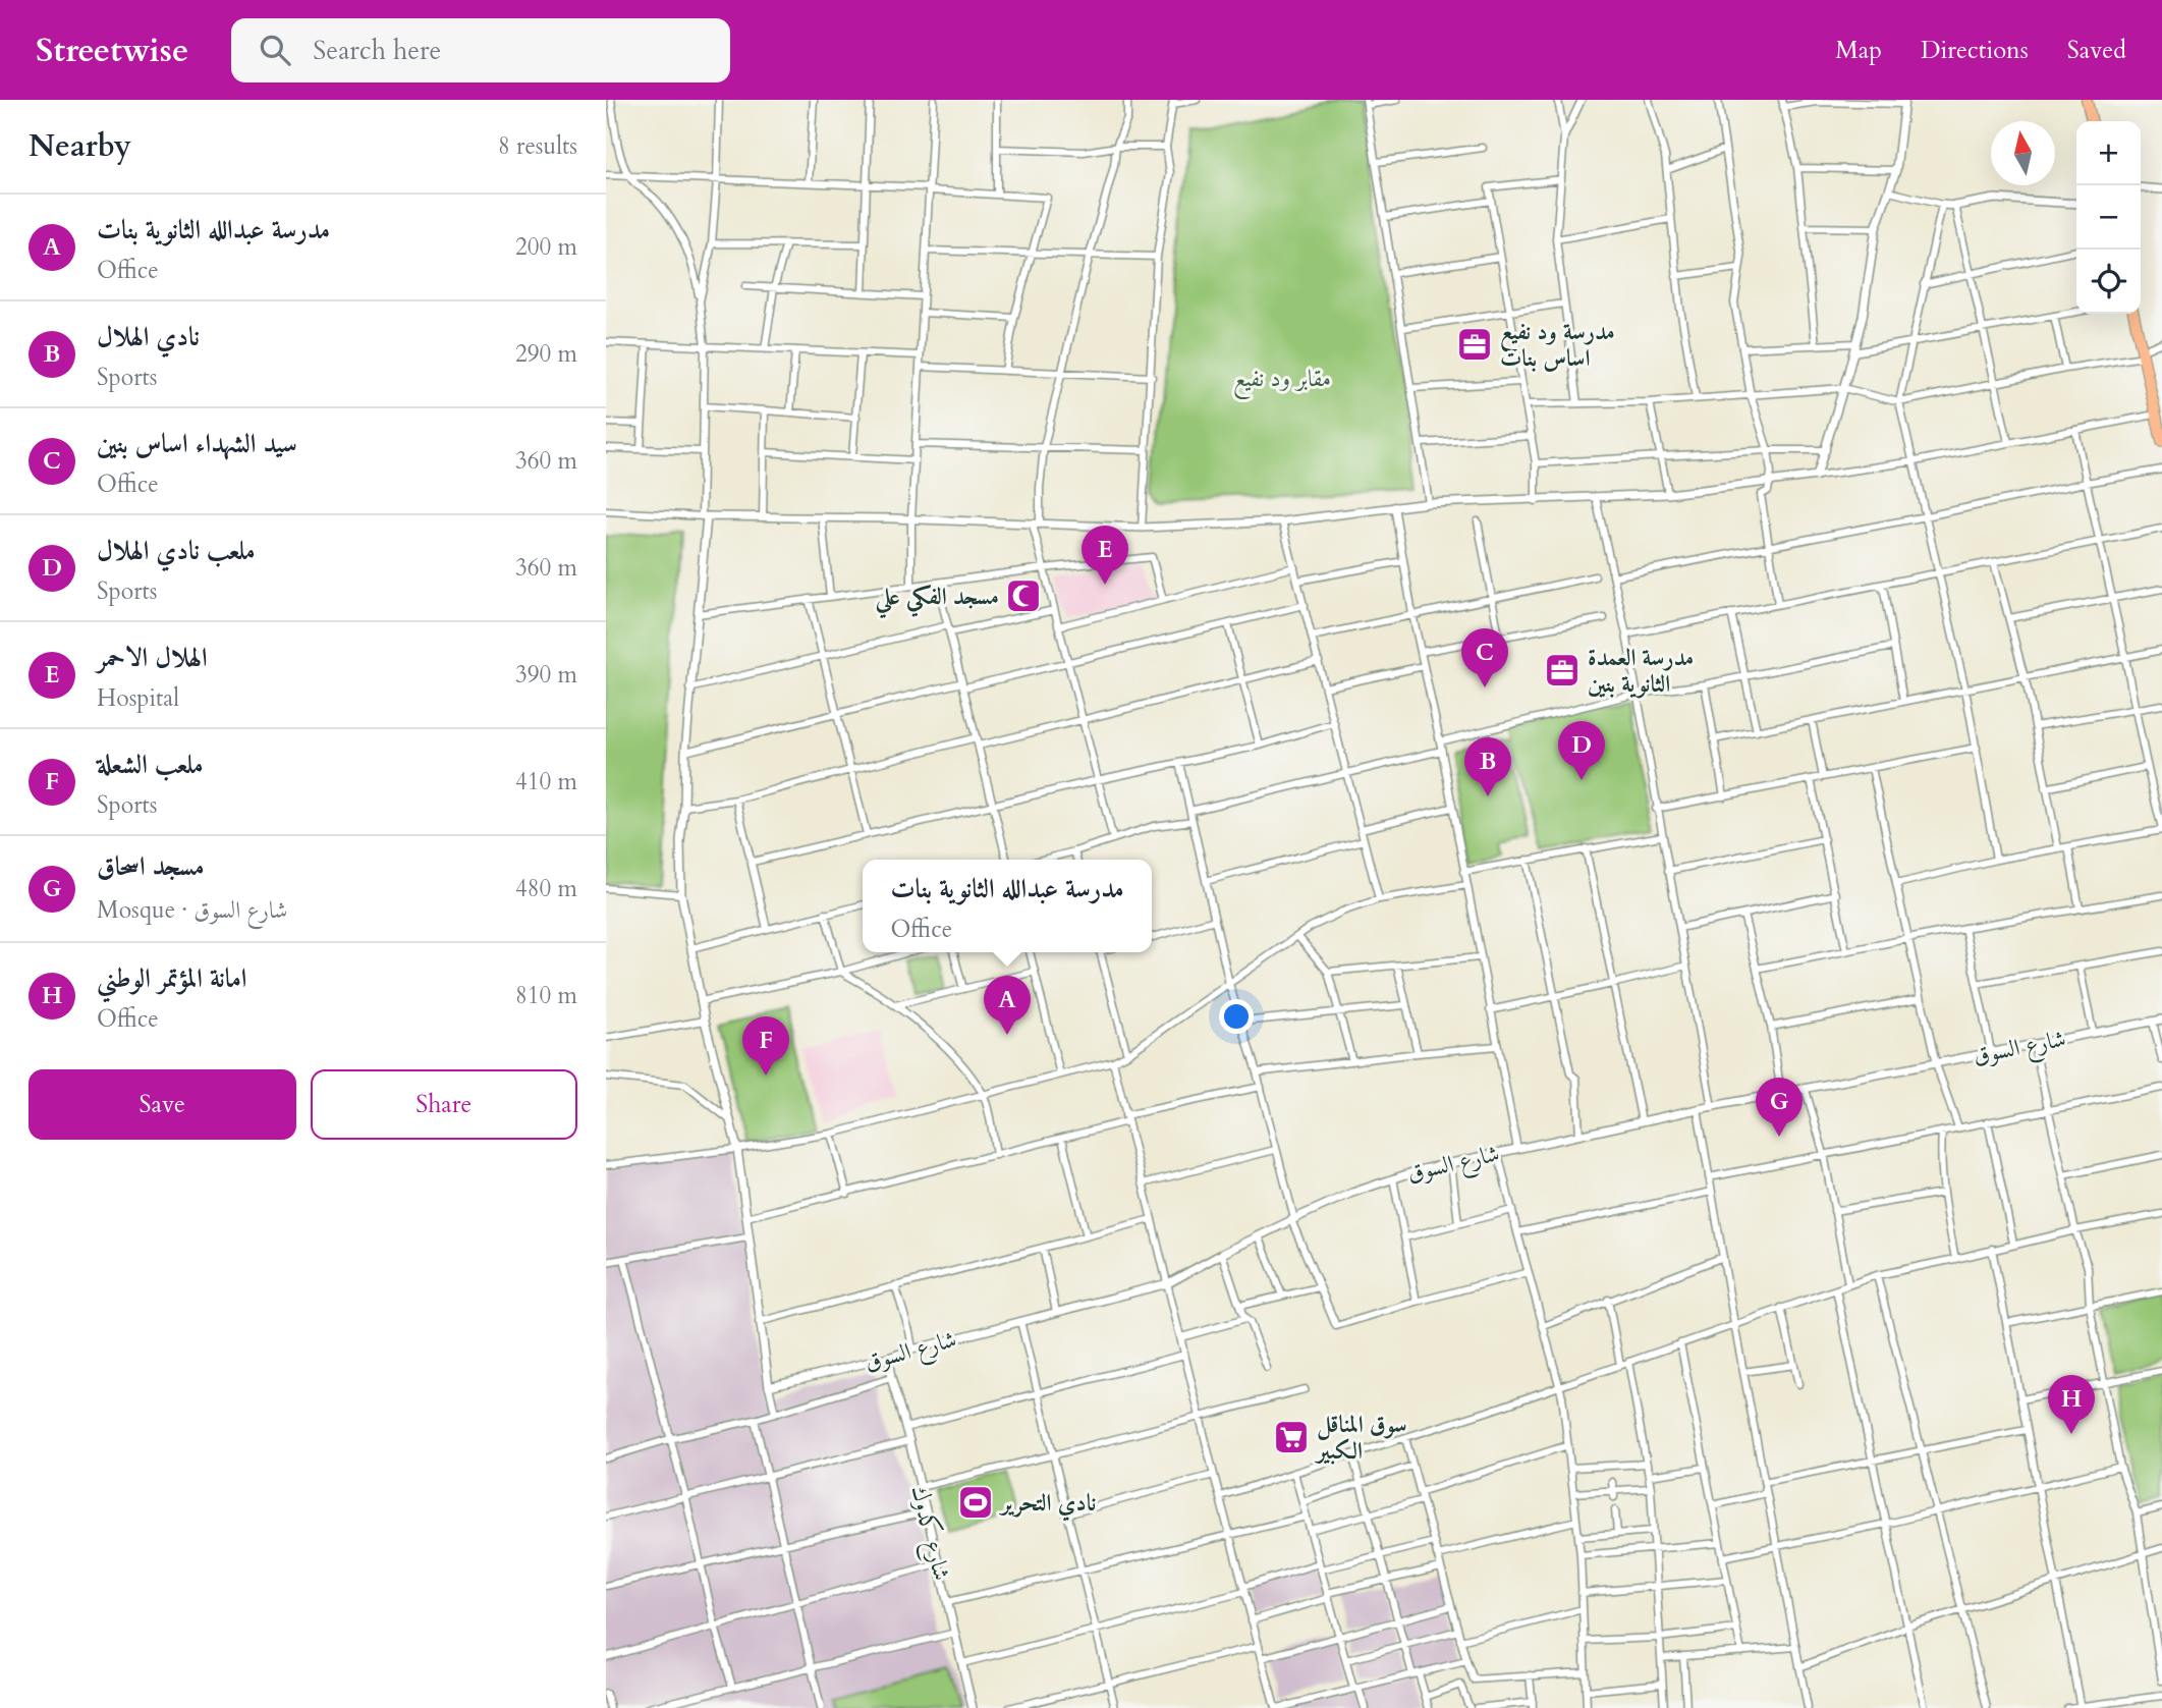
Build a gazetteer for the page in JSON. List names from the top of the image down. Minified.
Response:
{"streets":{"street":["شارع السوق","شارع كدوك"]},"crossings":[["شارع السوق","شارع كدوك"]],"parks":["مقابر ود نفيع"],"places":{"office":["مدرسة ود نفيع اساس بنات","مدرسة العمدة الثانوية بنين"],"mosque":["مسجد الفكي علي"],"supermarket":["سوق المناقل الكبير"],"sports":["نادي التحرير"]},"north":"top","page":{"header":"Streetwise","search":"Search here","nav":["Map","Directions","Saved"],"heading":["Nearby","8 results"],"map_buttons":["+","−"],"list":[{"mark":"A","name":"مدرسة عبدالله الثانوية بنات","note":"Office","value":"200 m"},{"mark":"B","name":"نادي الهلال","note":"Sports","value":"290 m"},{"mark":"C","name":"سيد الشهداء اساس بنين","note":"Office","value":"360 m"},{"mark":"D","name":"ملعب نادي الهلال","note":"Sports","value":"360 m"},{"mark":"E","name":"الهلال الاحمر","note":"Hospital","value":"390 m"},{"mark":"F","name":"ملعب الشعلة","note":"Sports","value":"410 m"},{"mark":"G","name":"مسجد اسحاق","note":"Mosque · شارع السوق","value":"480 m"},{"mark":"H","name":"امانة المؤتمر الوطني","note":"Office","value":"810 m"}],"pins":["E","C","D","B","A","F","G","H"],"popup":["مدرسة عبدالله الثانوية بنات","Office"],"buttons":["Save","Share"]}}
